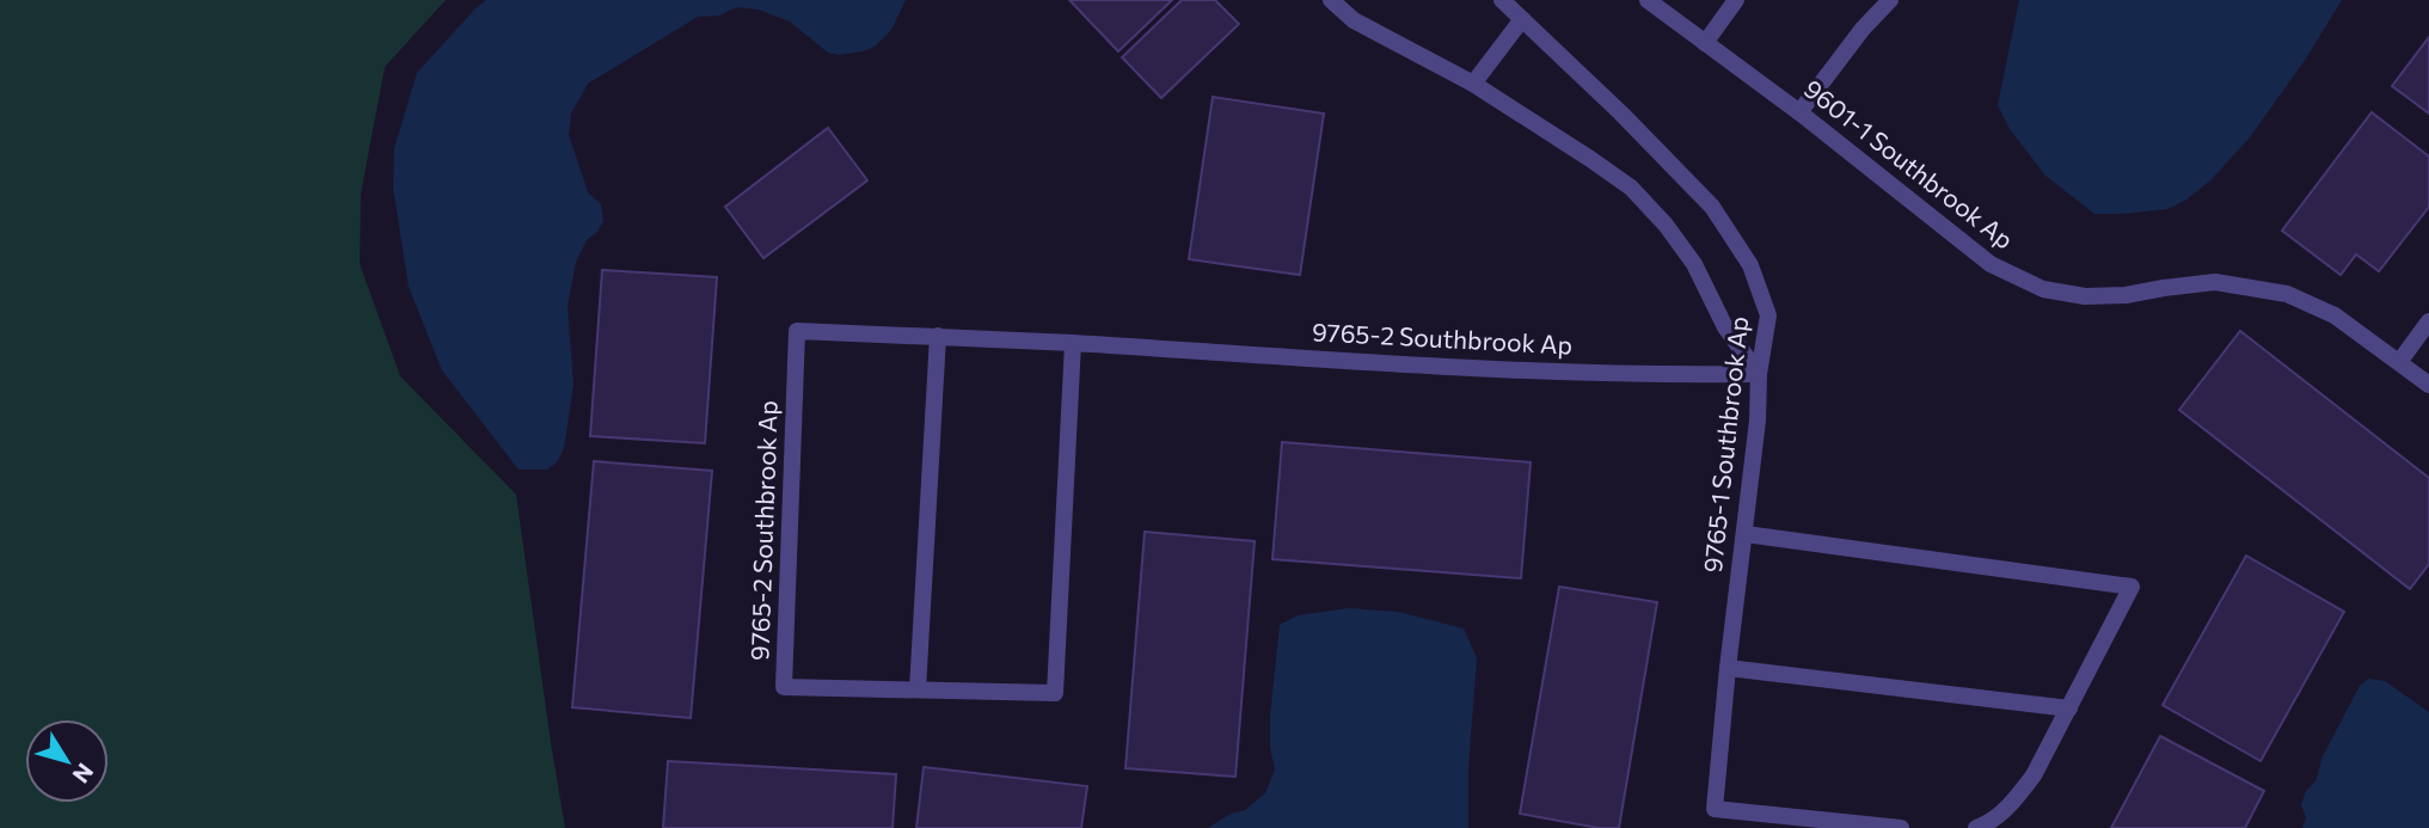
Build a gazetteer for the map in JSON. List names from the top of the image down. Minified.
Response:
{"streets":{"street":["9601-1 Southbrook Ap","9765-2 Southbrook Ap","9765-1 Southbrook Ap"]},"crossings":[["9765-2 Southbrook Ap","9765-1 Southbrook Ap"]],"north":"bottom right"}
